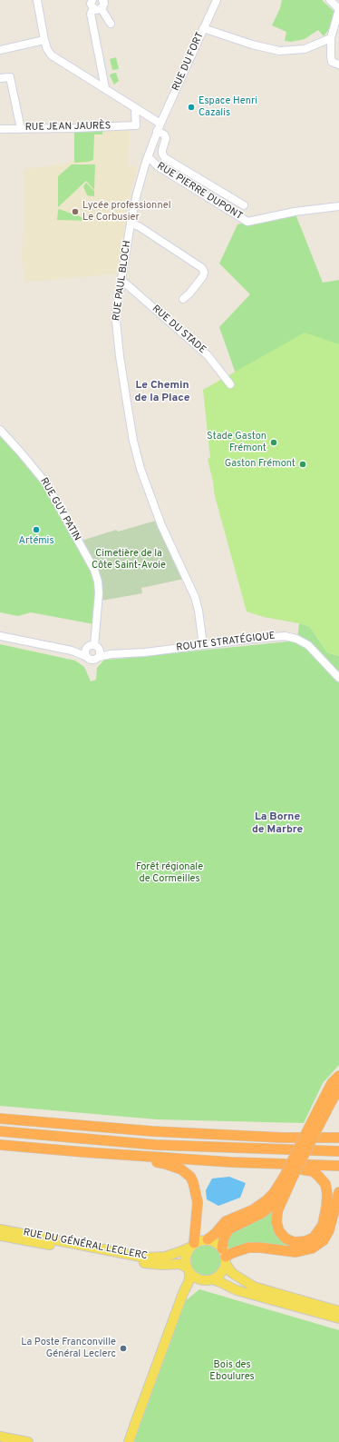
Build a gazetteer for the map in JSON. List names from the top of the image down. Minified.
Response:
{"streets":{"main road":["RUE DU GÉNÉRAL LECLERC"],"street":["RUE DU FORT","RUE JEAN JAURÈS","RUE PIERRE DUPONT","RUE PAUL BLOCH","RUE DU STADE","RUE GUY PATIN","ROUTE STRATÉGIQUE"]},"crossings":[["RUE DU FORT","RUE PAUL BLOCH"],["RUE PIERRE DUPONT","RUE PAUL BLOCH"],["RUE PAUL BLOCH","RUE DU STADE"],["RUE PAUL BLOCH","ROUTE STRATÉGIQUE"],["RUE GUY PATIN","ROUTE STRATÉGIQUE"]],"districts":["Le Chemin de la Place","La Borne de Marbre"],"parks":["Cimetière de la Côte Saint-Avoie","Forêt régionale de Cormeilles","Bois des Eboulures"],"places":["Espace Henri Cazalis","Lycée professionnel Le Corbusier","Stade Gaston Frémont","Gaston Frémont","Artémis","La Poste Franconville Général Leclerc"]}
